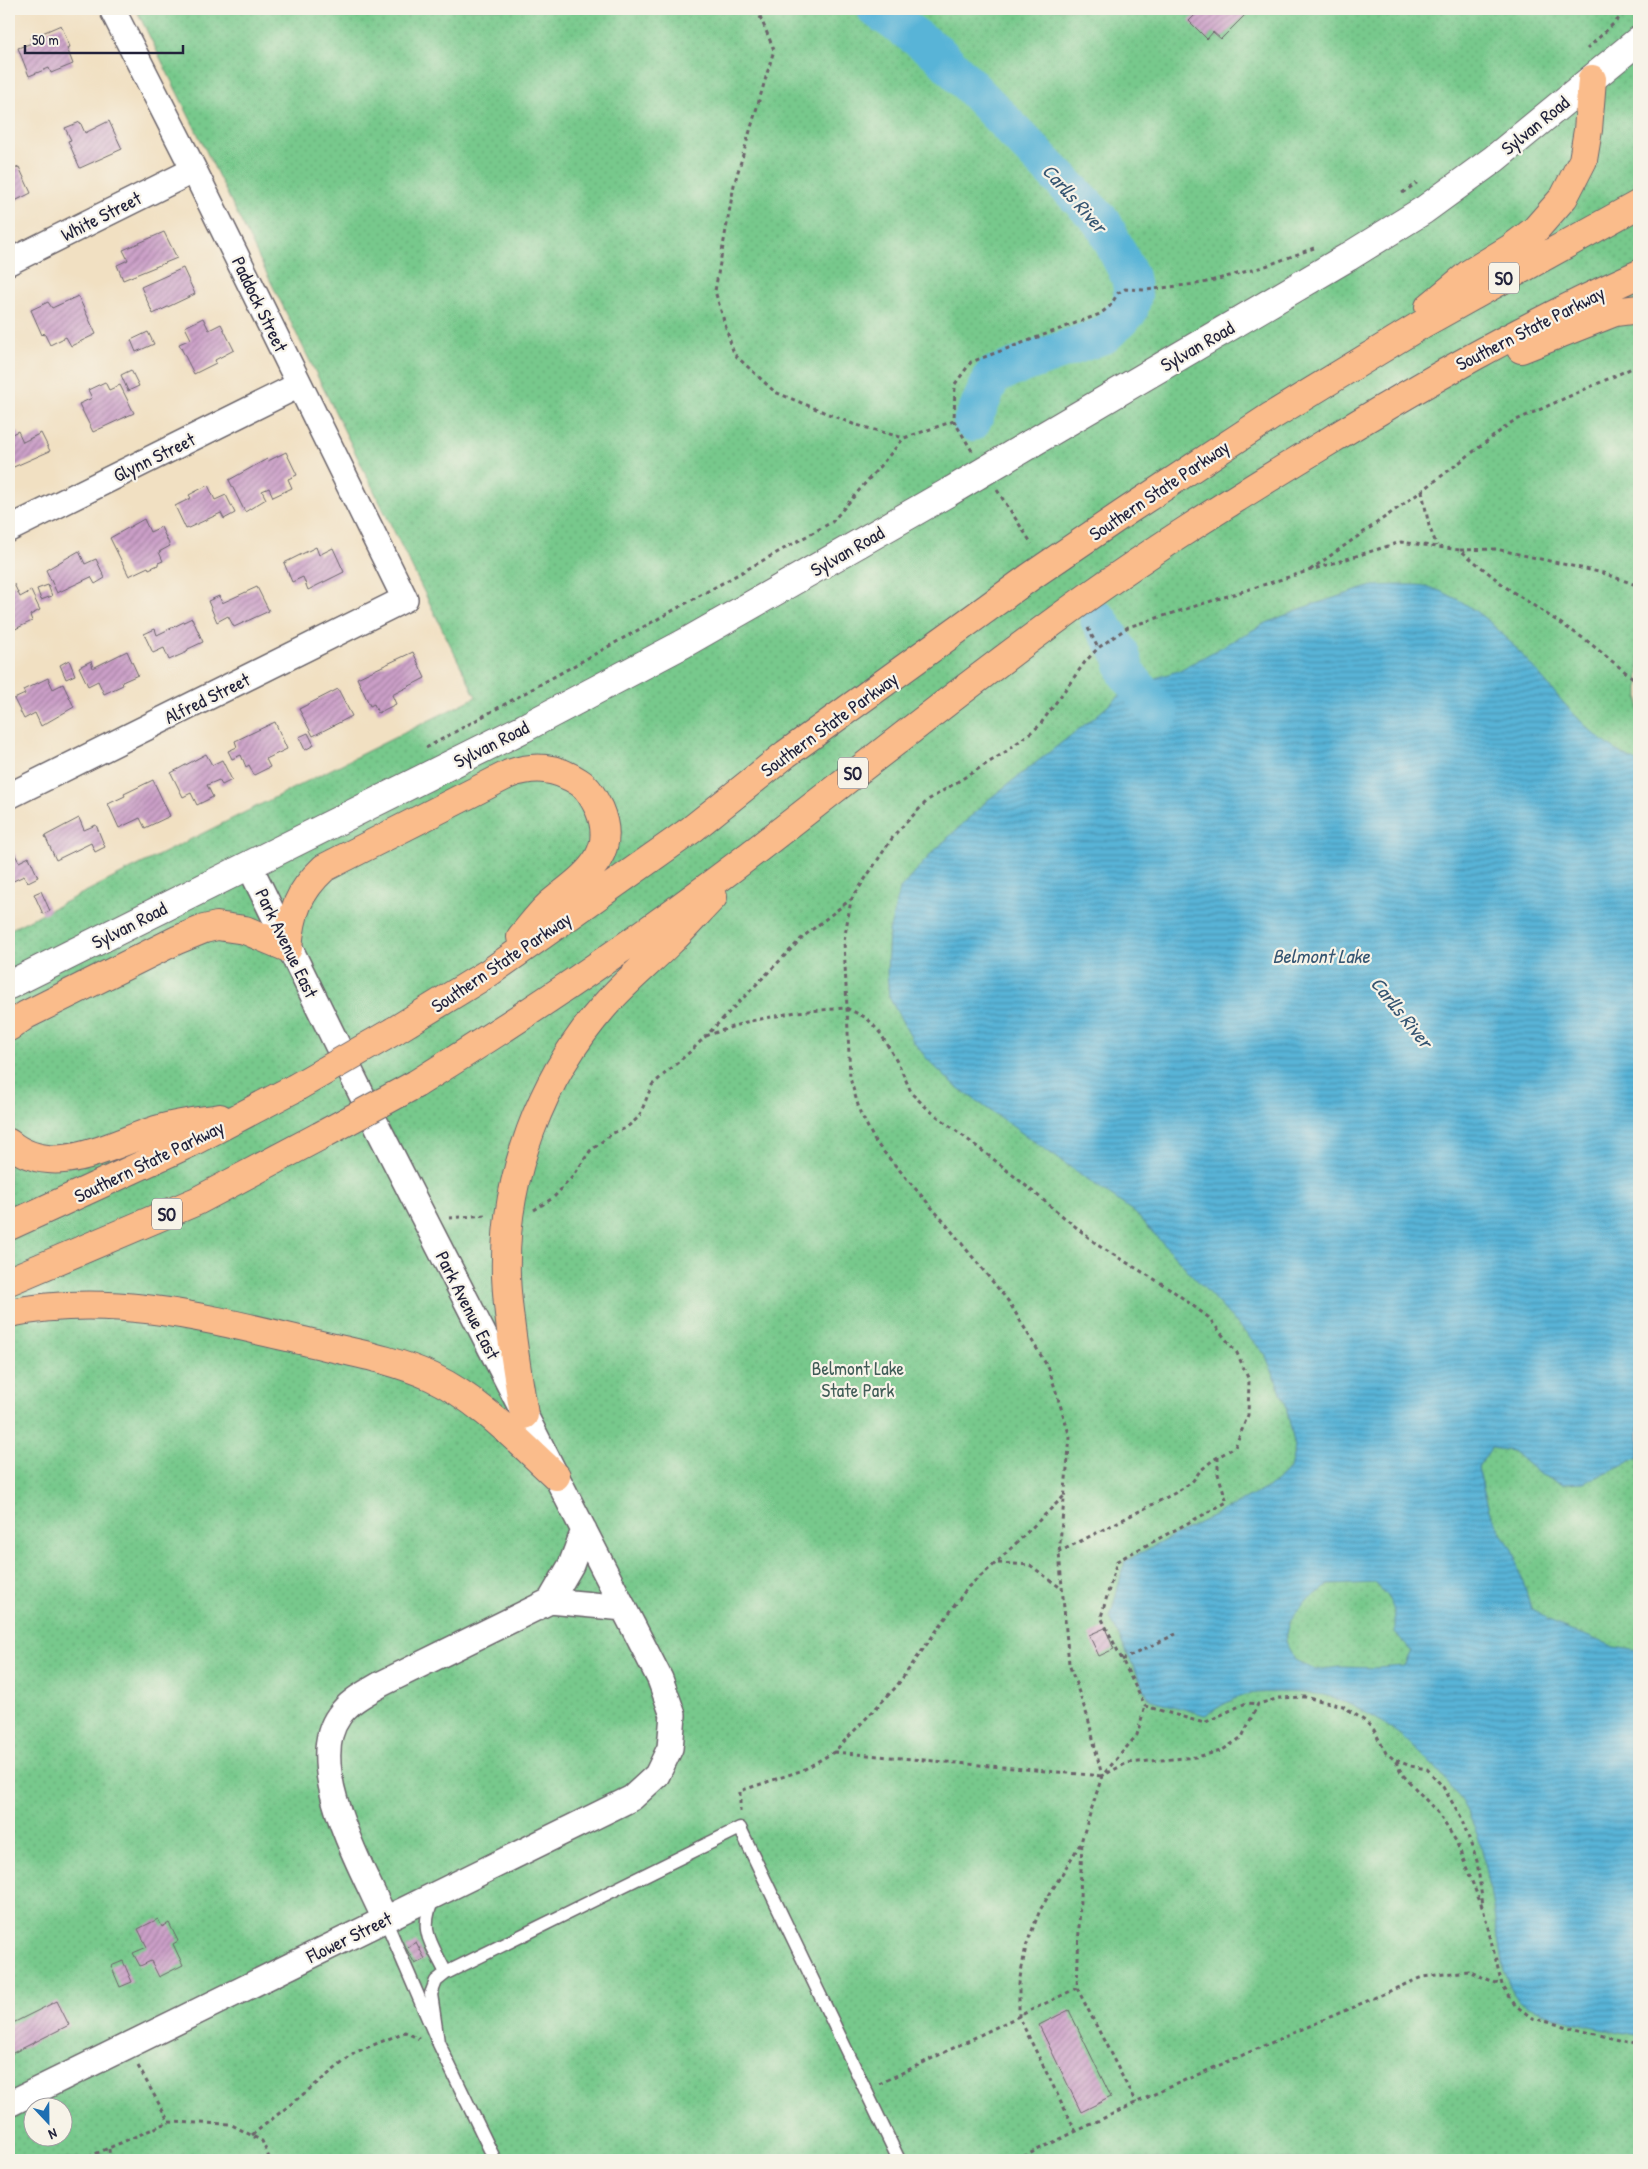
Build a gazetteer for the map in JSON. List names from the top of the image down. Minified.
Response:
{"streets":{"highway":["SO","Southern State Parkway"],"street":["Sylvan Road","White Street","Paddock Street","Glynn Street","Alfred Street","Park Avenue East","Flower Street"]},"crossings":[["Sylvan Road","Park Avenue East"],["White Street","Paddock Street"],["Paddock Street","Glynn Street"],["Paddock Street","Alfred Street"],["Park Avenue East","Flower Street"]],"water":["Carlls River","Belmont Lake"],"parks":["Belmont Lake State Park"],"scale_bar":"50 m","north":"bottom"}
